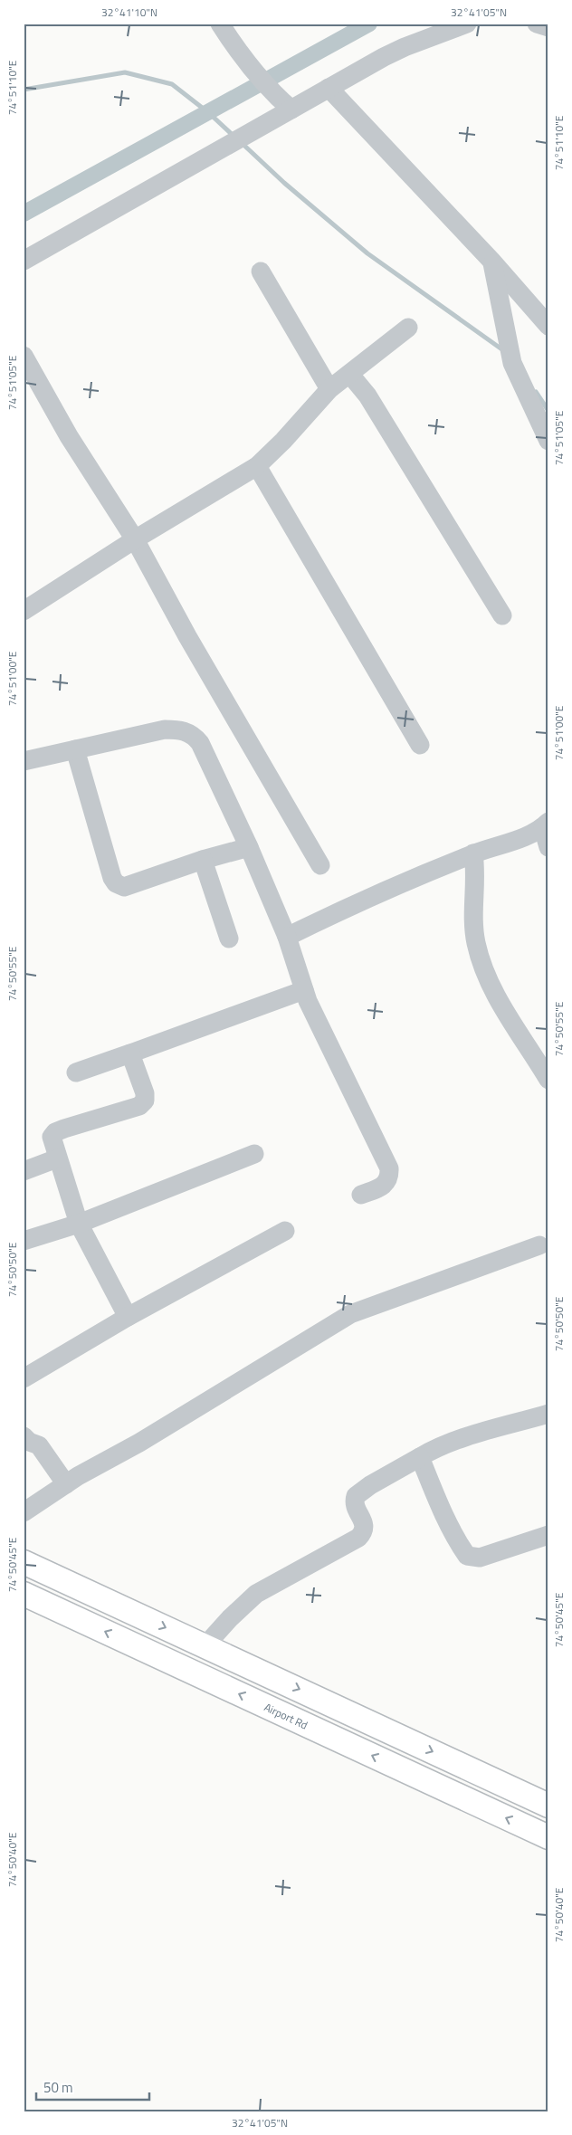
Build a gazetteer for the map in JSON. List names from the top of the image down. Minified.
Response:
{"streets":{"main road":["Airport Rd"]},"scale_bar":"50 m","coordinates":["32°41'10\"N","32°41'05\"N","74°51'10\"E","74°51'05\"E","74°51'00\"E","74°50'55\"E","74°50'50\"E","74°50'45\"E","74°50'40\"E"]}
